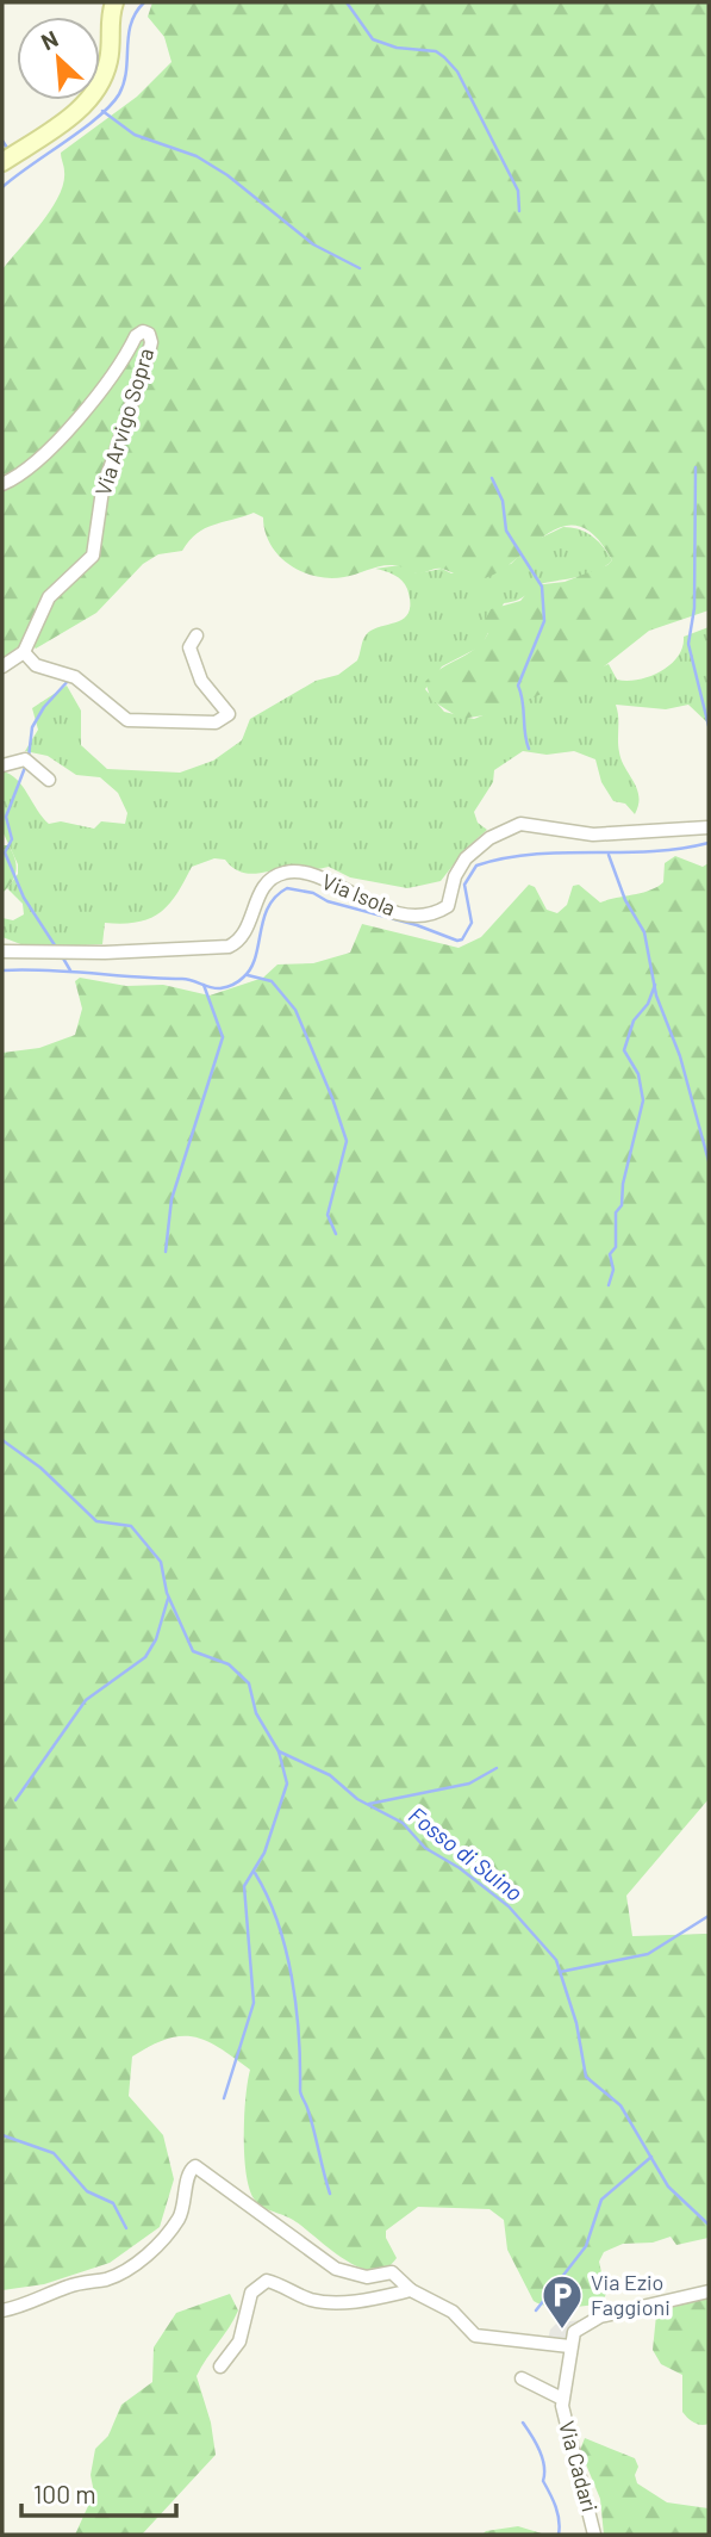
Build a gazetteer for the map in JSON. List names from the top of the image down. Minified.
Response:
{"streets":{"street":["Via Arvigo Sopra","Via Isola","Via Cadari"]},"water":["Fosso di Suino"],"places":{"parking":["Via Ezio Faggioni"]},"scale_bar":"100 m","north":"top left"}
